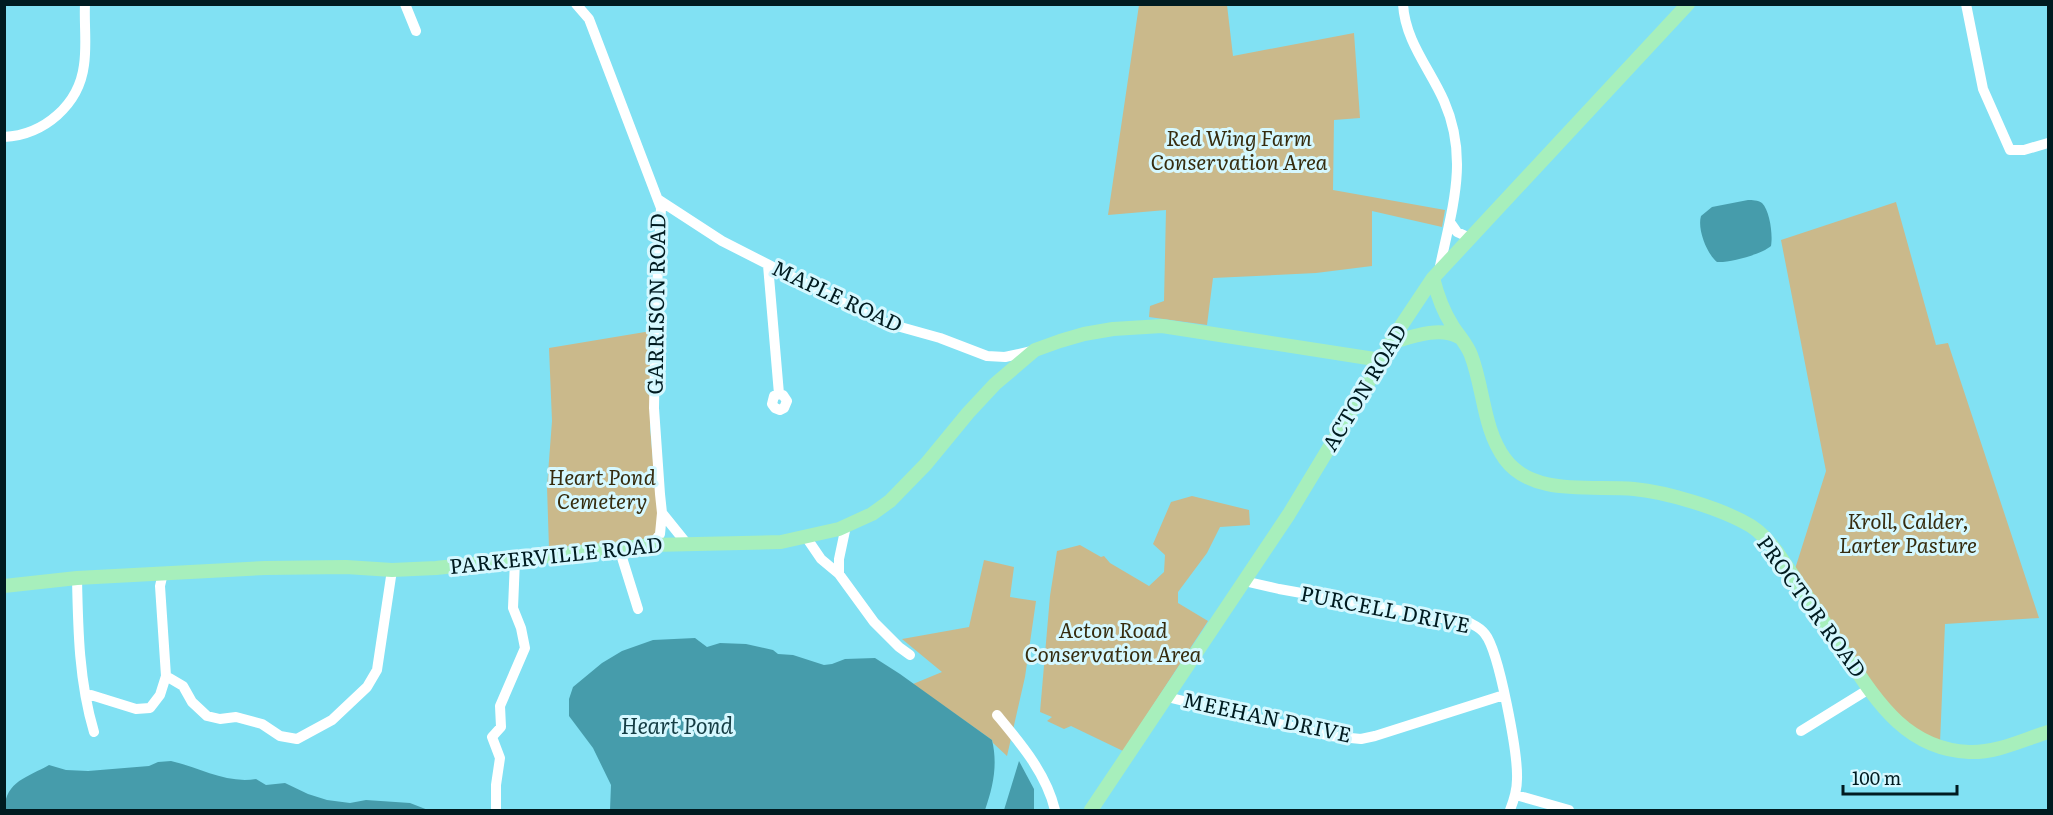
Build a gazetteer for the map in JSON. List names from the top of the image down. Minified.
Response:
{"streets":{"main road":["MAPLE ROAD","ACTON ROAD","PARKERVILLE ROAD","PROCTOR ROAD"],"street":["GARRISON ROAD","PURCELL DRIVE","MEEHAN DRIVE"]},"crossings":[["MAPLE ROAD","GARRISON ROAD"],["MAPLE ROAD","ACTON ROAD"],["MAPLE ROAD","PARKERVILLE ROAD"],["GARRISON ROAD","PARKERVILLE ROAD"],["ACTON ROAD","PROCTOR ROAD"],["ACTON ROAD","PURCELL DRIVE"],["ACTON ROAD","MEEHAN DRIVE"],["PURCELL DRIVE","MEEHAN DRIVE"]],"water":["Heart Pond"],"parks":["Red Wing Farm Conservation Area","Heart Pond Cemetery","Kroll, Calder, Larter Pasture","Acton Road Conservation Area"],"scale_bar":"100 m"}
